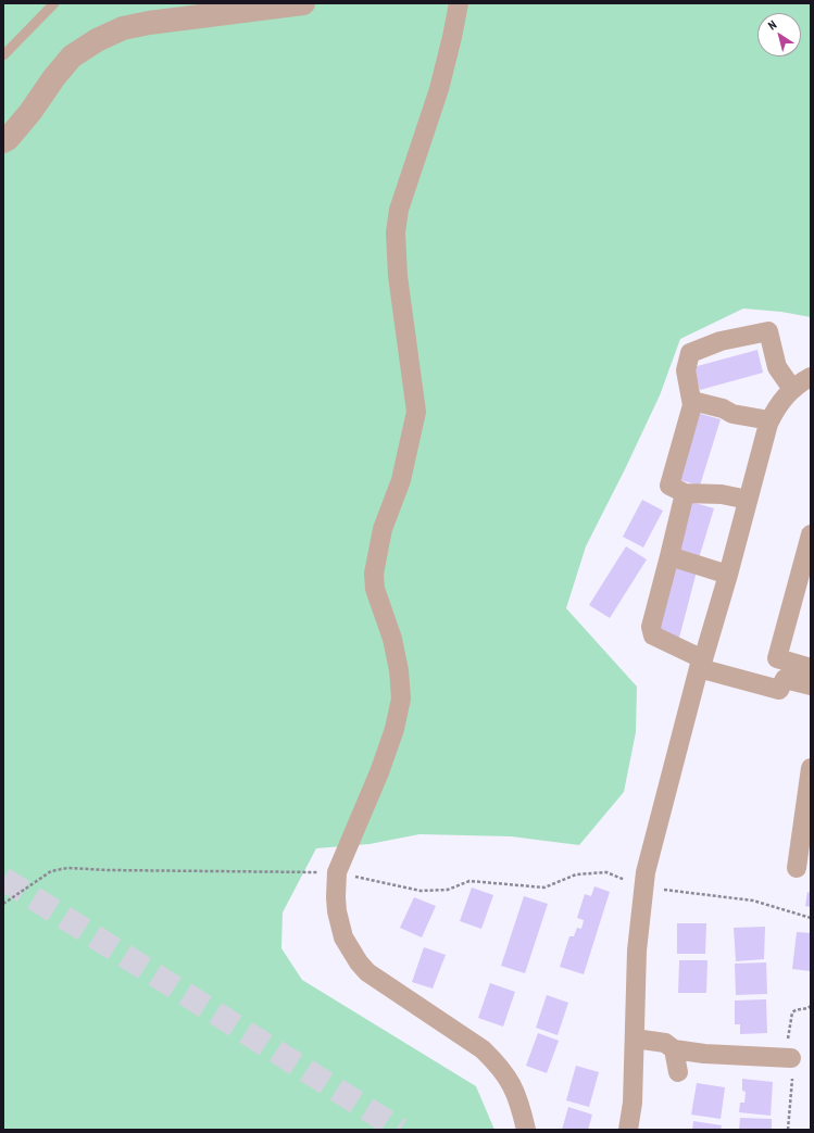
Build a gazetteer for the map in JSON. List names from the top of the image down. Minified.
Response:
{"north":"top left"}
